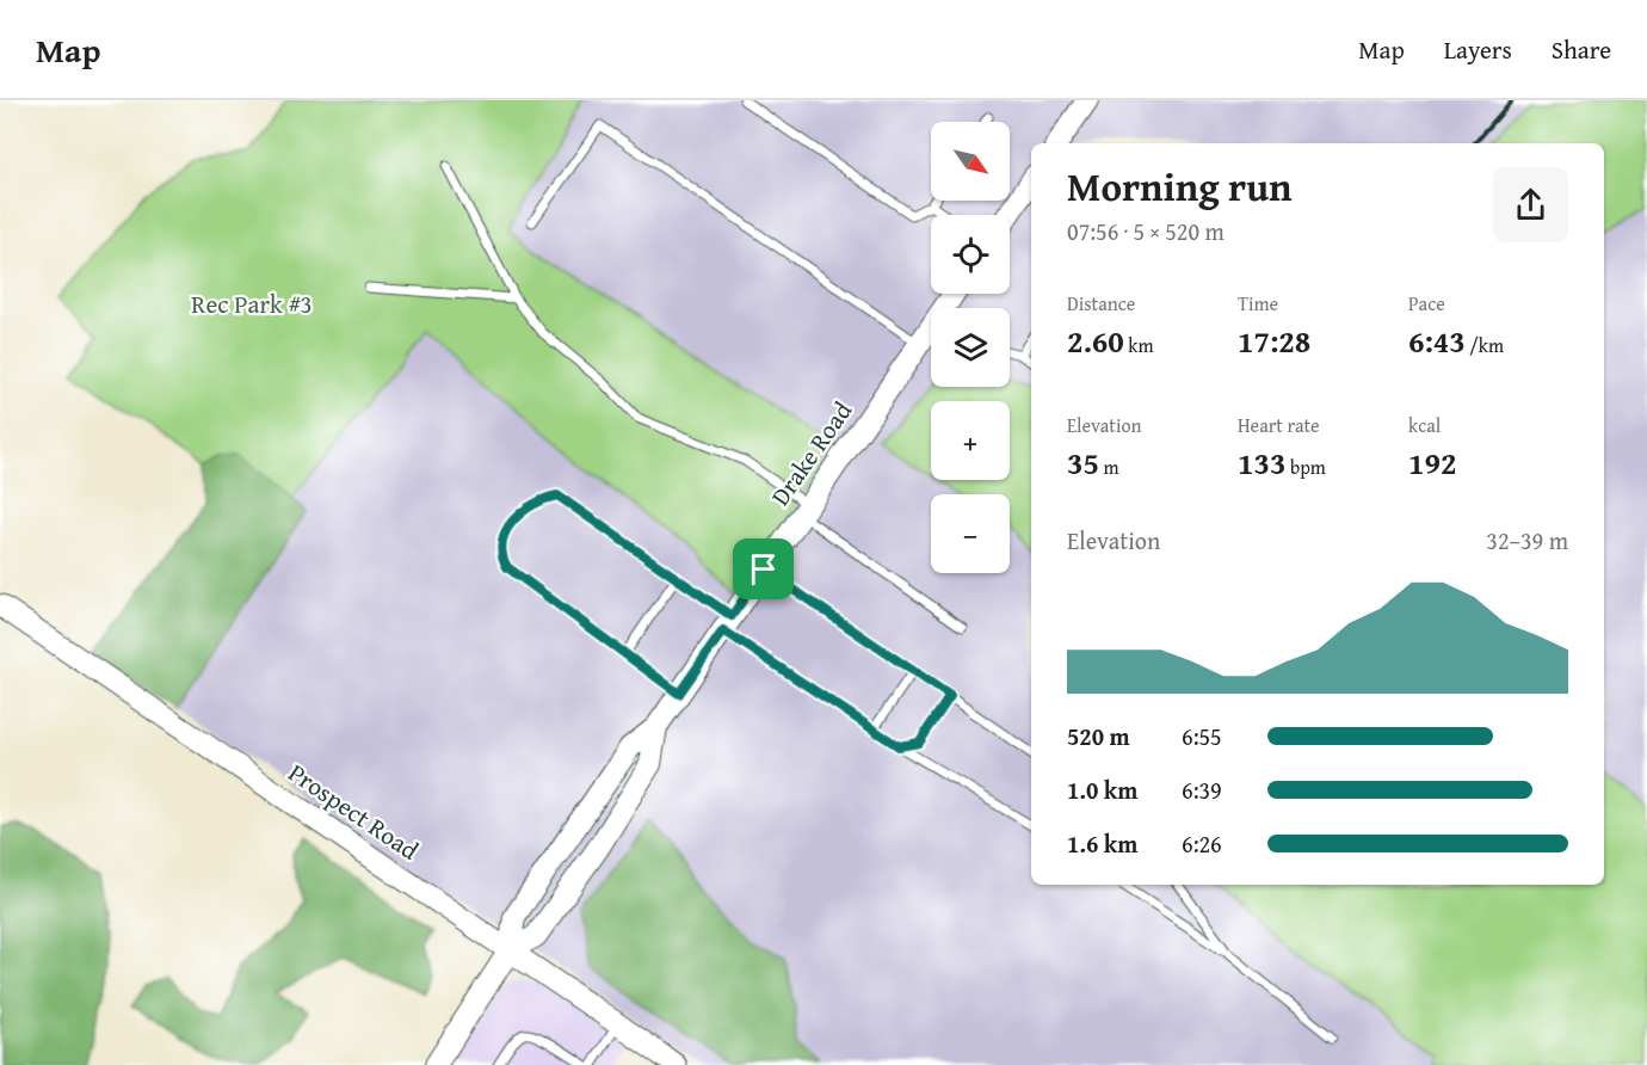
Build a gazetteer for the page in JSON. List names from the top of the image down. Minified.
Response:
{"streets":{"street":["Drake Road","Prospect Road"]},"crossings":[["Drake Road","Prospect Road"]],"parks":["Rec Park #3"],"north":"bottom right","page":{"header":"Map","nav":["Map","Layers","Share"],"map_buttons":["+","−"],"heading":["Morning run","07:56 · 5 × 520 m"],"stats":[["Distance","2.60 km"],["Time","17:28"],["Pace","6:43 /km"],["Elevation","35 m"],["Heart rate","133 bpm"],["kcal","192"]],"chart":["Elevation","32–39 m"],"list":[{"name":"520 m","note":"6:55"},{"name":"1.0 km","note":"6:39"},{"name":"1.6 km","note":"6:26"}]}}
